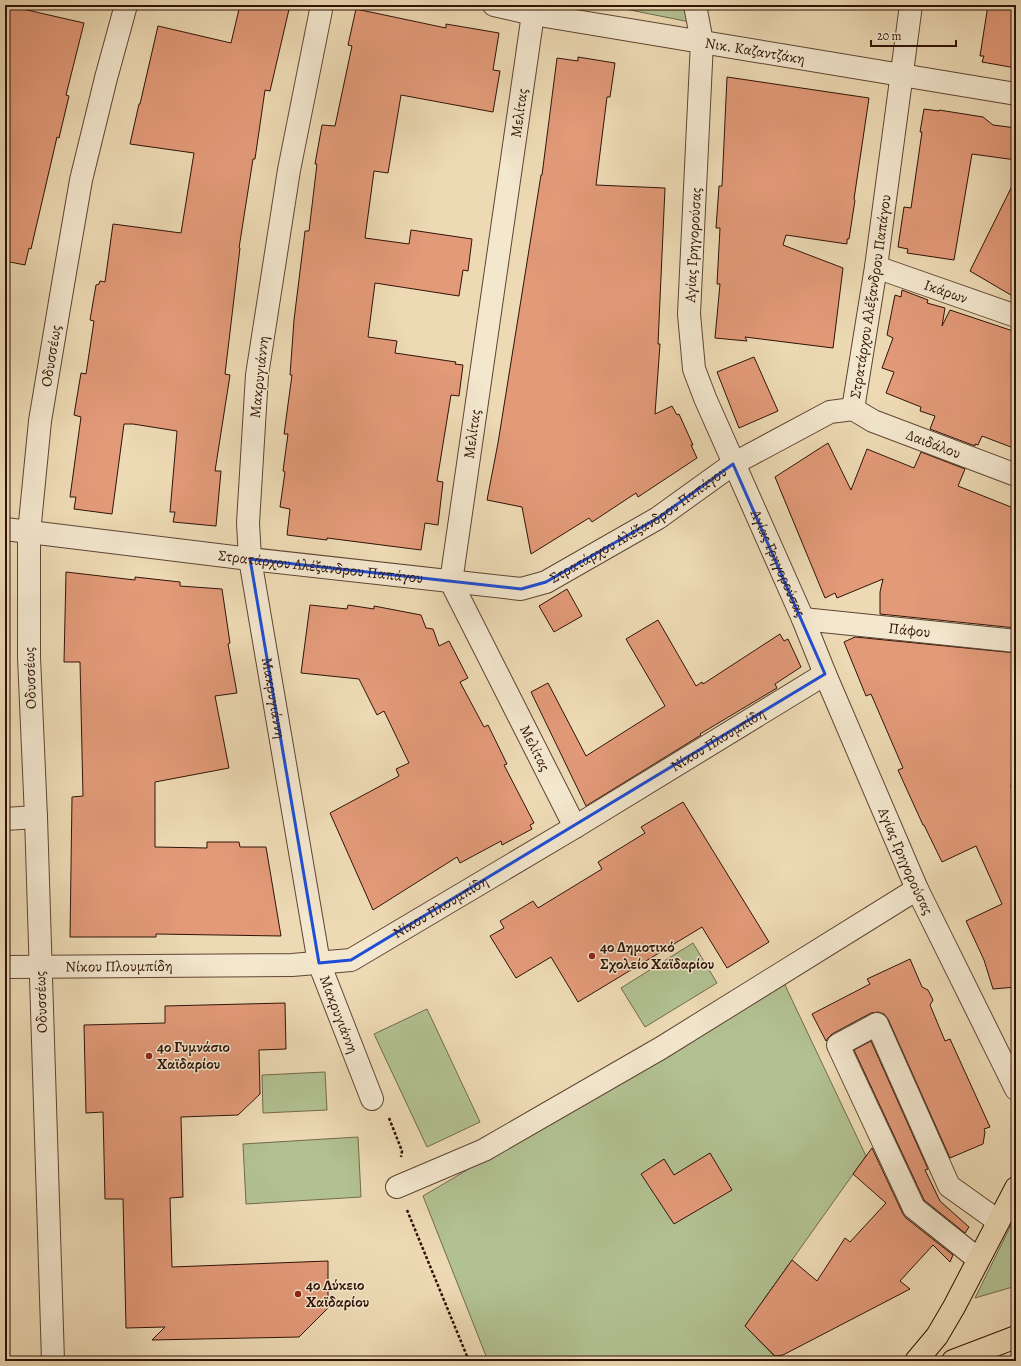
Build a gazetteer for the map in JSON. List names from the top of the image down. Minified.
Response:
{"streets":{"street":["Νικ. Καζαντζάκη","Μελίτας","Αγίας Γρηγορούσας","Ικάρων","Στρατάρχου Αλέξανδρου Παπάγου","Οδυσσέως","Μακρυγιάννη","Δαιδάλου","Πάφου","Νίκου Πλουμπίδη"]},"crossings":[["Νικ. Καζαντζάκη","Μελίτας"],["Νικ. Καζαντζάκη","Αγίας Γρηγορούσας"],["Νικ. Καζαντζάκη","Στρατάρχου Αλέξανδρου Παπάγου"],["Μελίτας","Στρατάρχου Αλέξανδρου Παπάγου"],["Μελίτας","Νίκου Πλουμπίδη"],["Αγίας Γρηγορούσας","Στρατάρχου Αλέξανδρου Παπάγου"],["Αγίας Γρηγορούσας","Πάφου"],["Αγίας Γρηγορούσας","Νίκου Πλουμπίδη"],["Ικάρων","Στρατάρχου Αλέξανδρου Παπάγου"],["Στρατάρχου Αλέξανδρου Παπάγου","Οδυσσέως"],["Στρατάρχου Αλέξανδρου Παπάγου","Μακρυγιάννη"],["Στρατάρχου Αλέξανδρου Παπάγου","Δαιδάλου"],["Οδυσσέως","Νίκου Πλουμπίδη"],["Μακρυγιάννη","Νίκου Πλουμπίδη"]],"places":["4ο Δημοτικό Σχολείο Χαϊδαρίου","4ο Γυμνάσιο Χαϊδαρίου","4ο Λύκειο Χαϊδαρίου"],"scale_bar":"20 m"}
